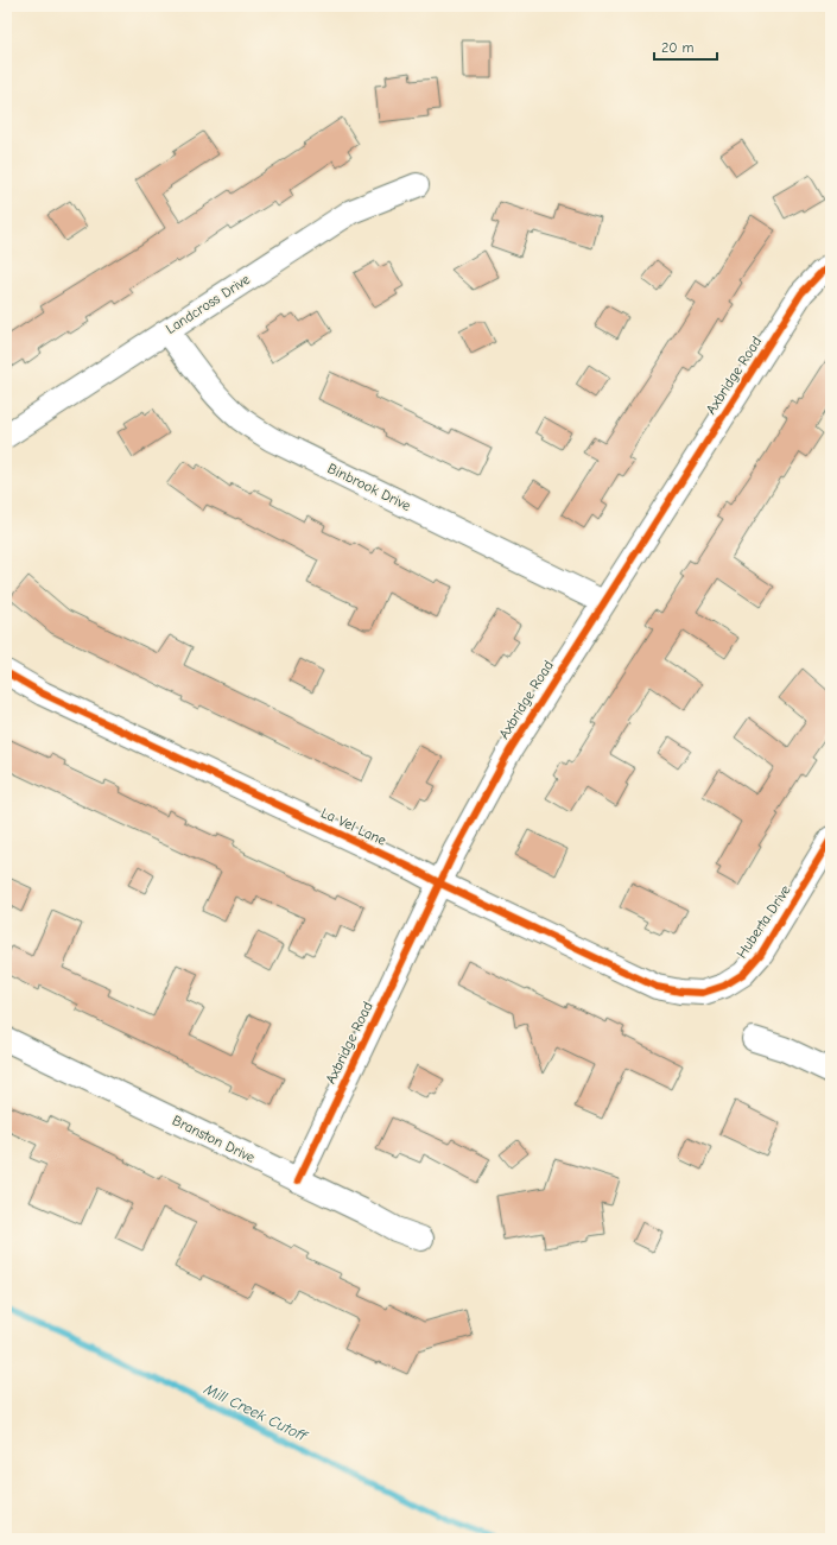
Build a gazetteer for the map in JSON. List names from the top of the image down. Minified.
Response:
{"streets":{"street":["Landcross Drive","Axbridge Road","Binbrook Drive","La Vel Lane","Huberta Drive","Branston Drive"]},"crossings":[["Landcross Drive","Binbrook Drive"],["Axbridge Road","Binbrook Drive"],["Axbridge Road","La Vel Lane"],["Axbridge Road","Branston Drive"],["La Vel Lane","Huberta Drive"]],"water":["Mill Creek Cutoff"],"scale_bar":"20 m"}
